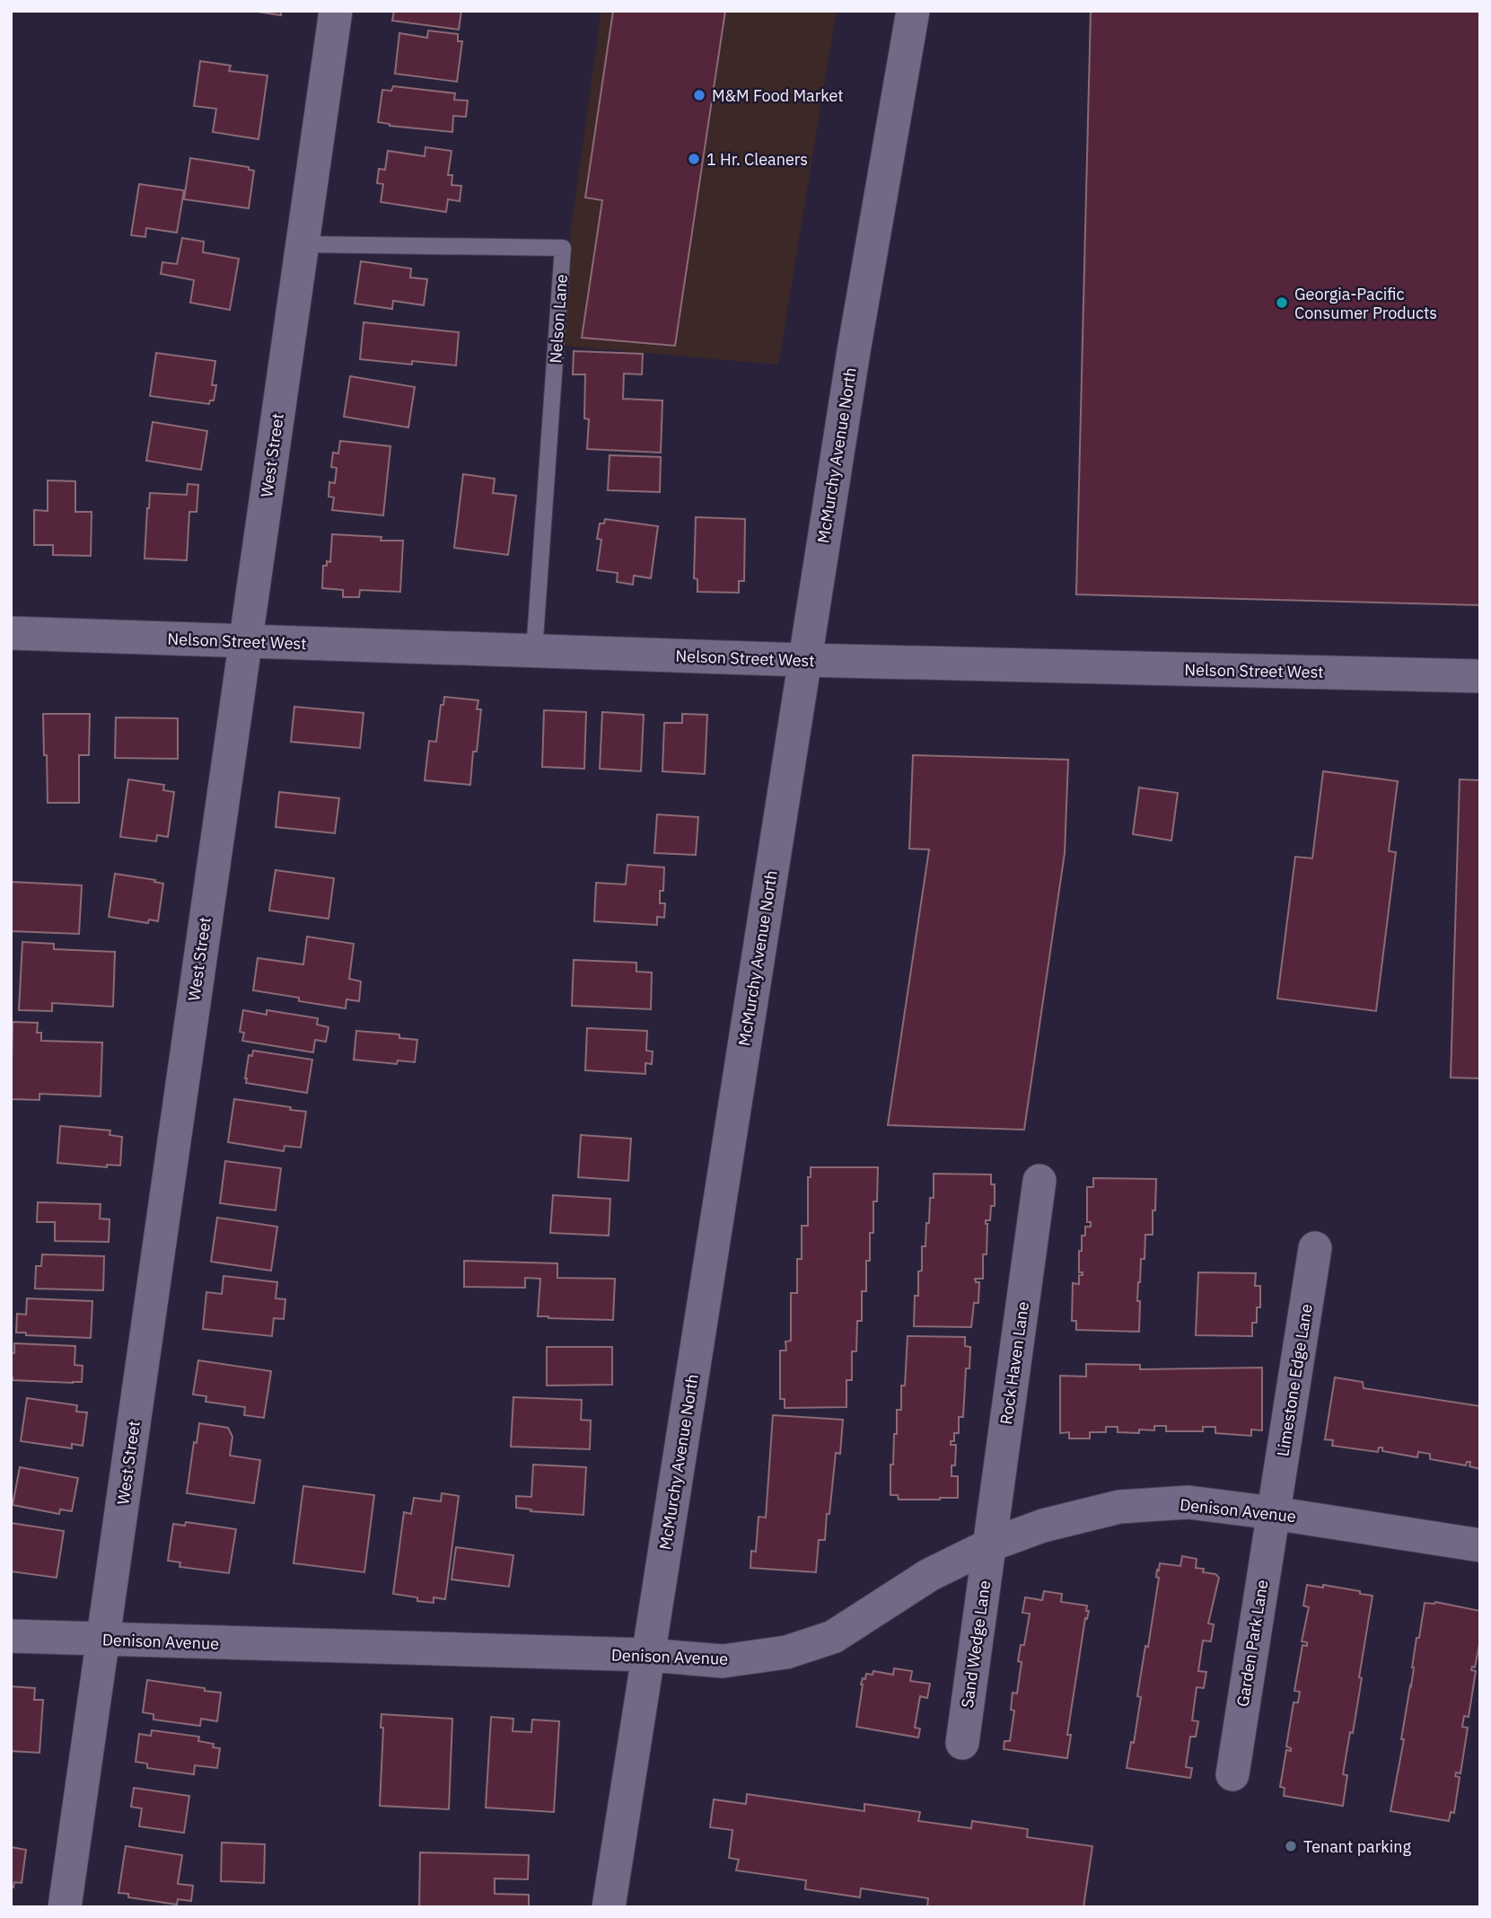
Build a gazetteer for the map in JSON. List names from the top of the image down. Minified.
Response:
{"streets":{"street":["West Street","McMurchy Avenue North","Nelson Street West","Rock Haven Lane","Limestone Edge Lane","Denison Avenue","Garden Park Lane","Sand Wedge Lane"],"lane":["Nelson Lane"]},"crossings":[["Nelson Lane","West Street"],["Nelson Lane","Nelson Street West"],["West Street","Nelson Street West"],["West Street","Denison Avenue"],["McMurchy Avenue North","Nelson Street West"],["McMurchy Avenue North","Denison Avenue"],["Rock Haven Lane","Denison Avenue"],["Rock Haven Lane","Sand Wedge Lane"],["Limestone Edge Lane","Denison Avenue"],["Limestone Edge Lane","Garden Park Lane"],["Denison Avenue","Garden Park Lane"],["Denison Avenue","Sand Wedge Lane"]],"places":["M&M Food Market","1 Hr. Cleaners","Georgia-Pacific Consumer Products","Tenant parking"]}
